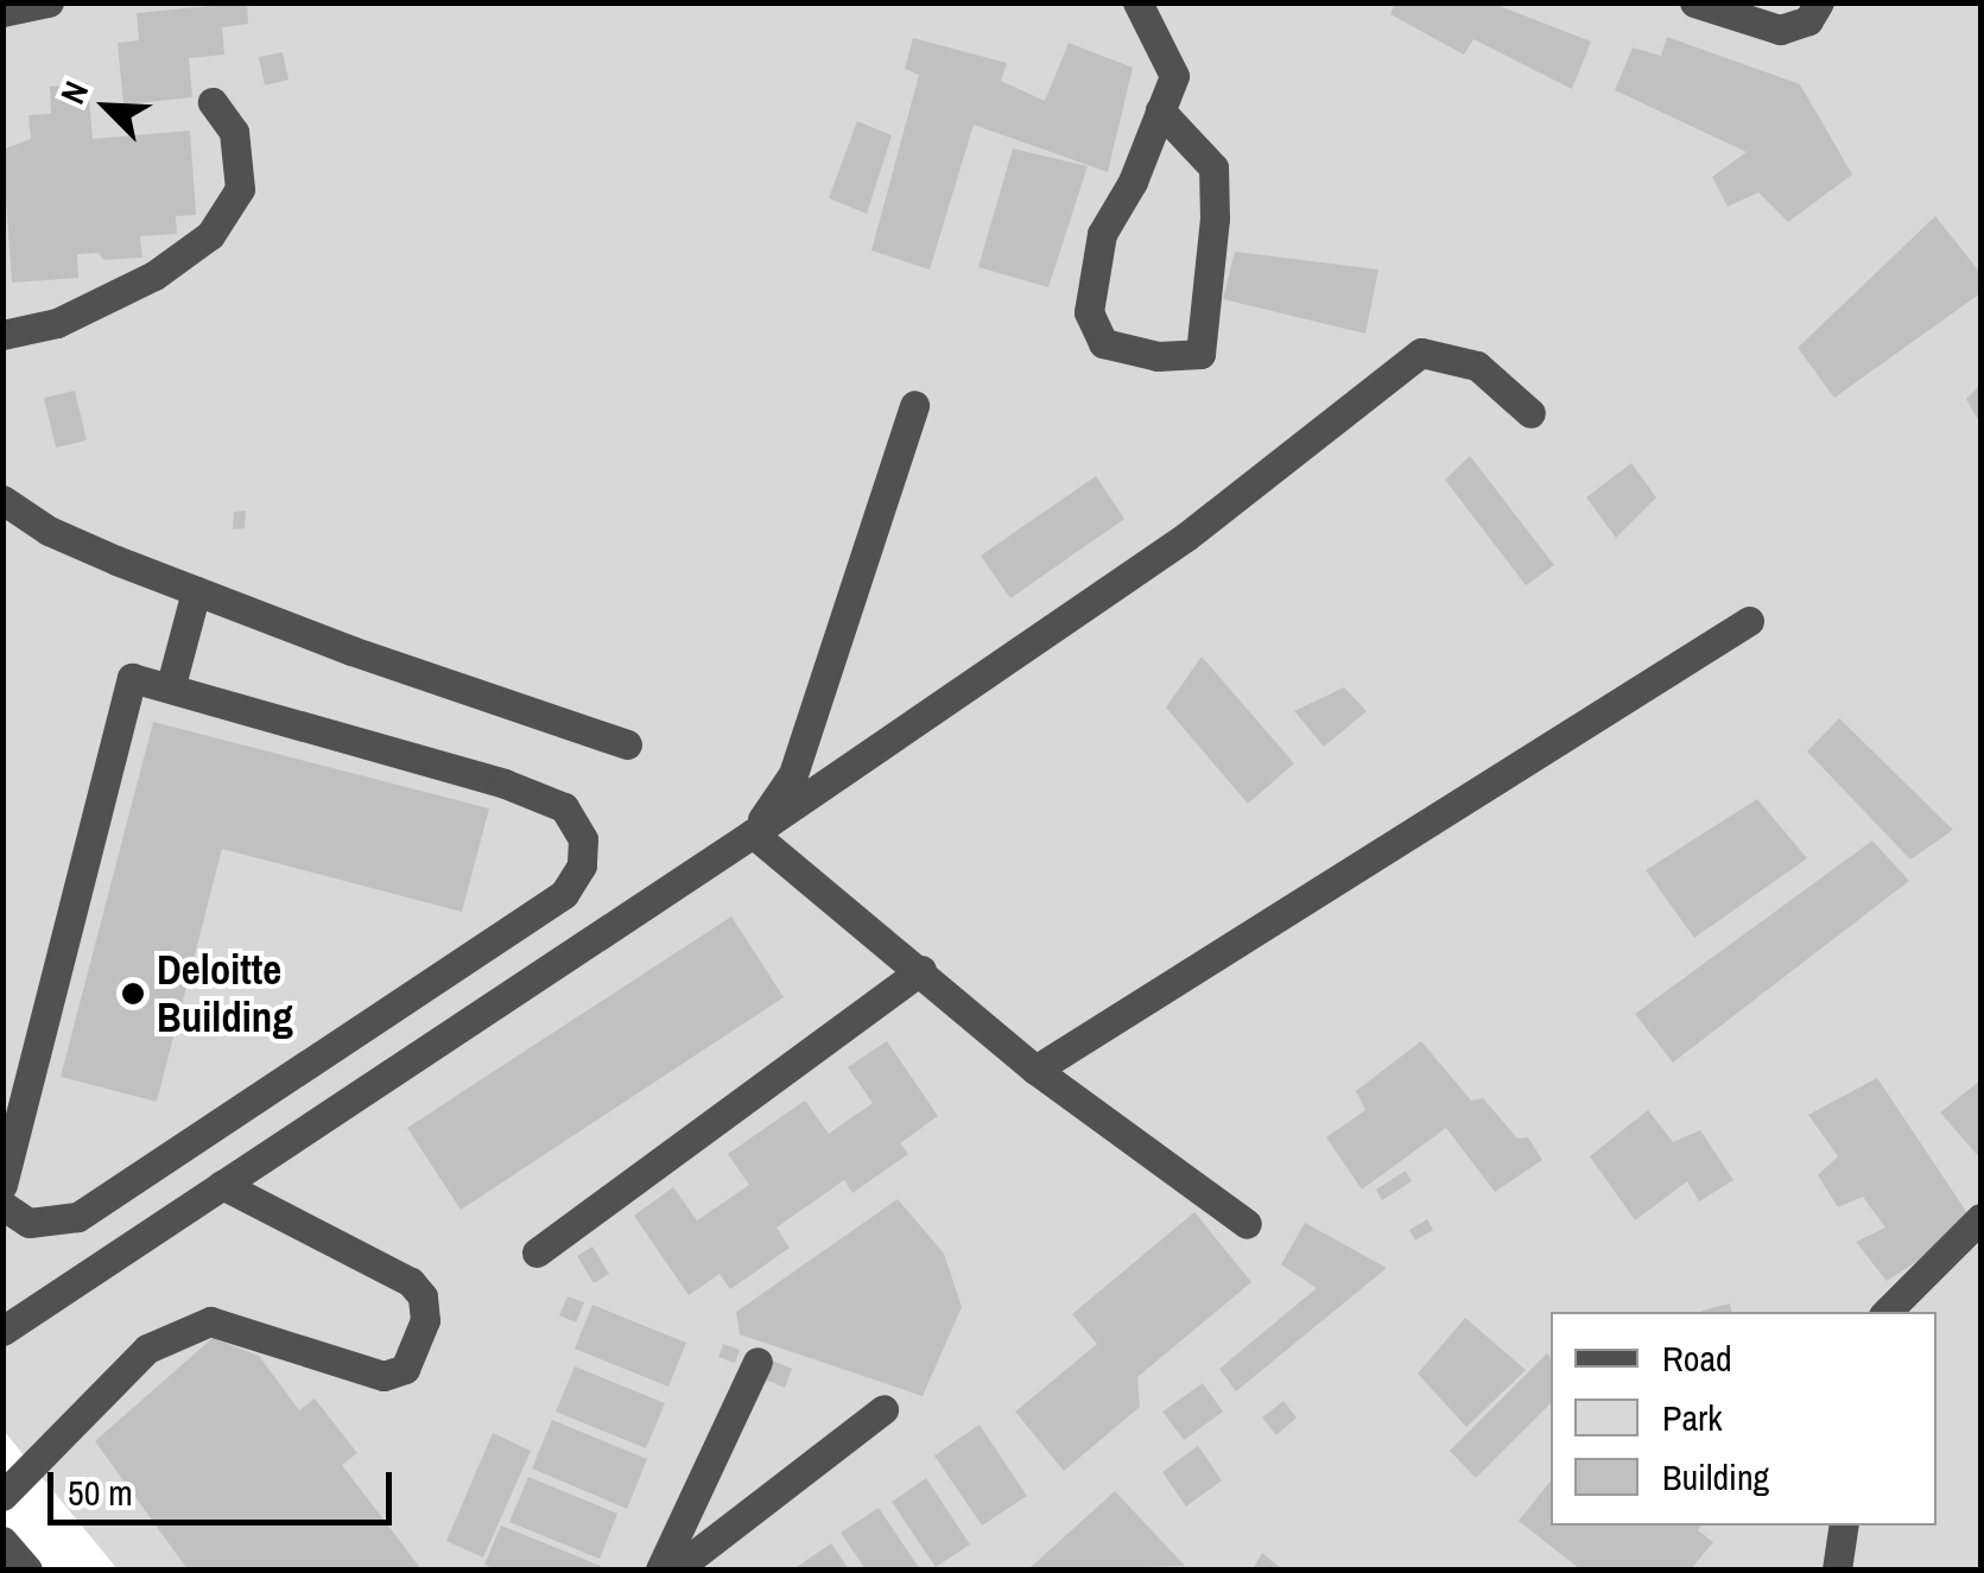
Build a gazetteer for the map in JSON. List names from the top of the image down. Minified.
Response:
{"places":["Deloitte Building"],"legend":["Road","Park","Building"],"scale_bar":"50 m","north":"top left"}
